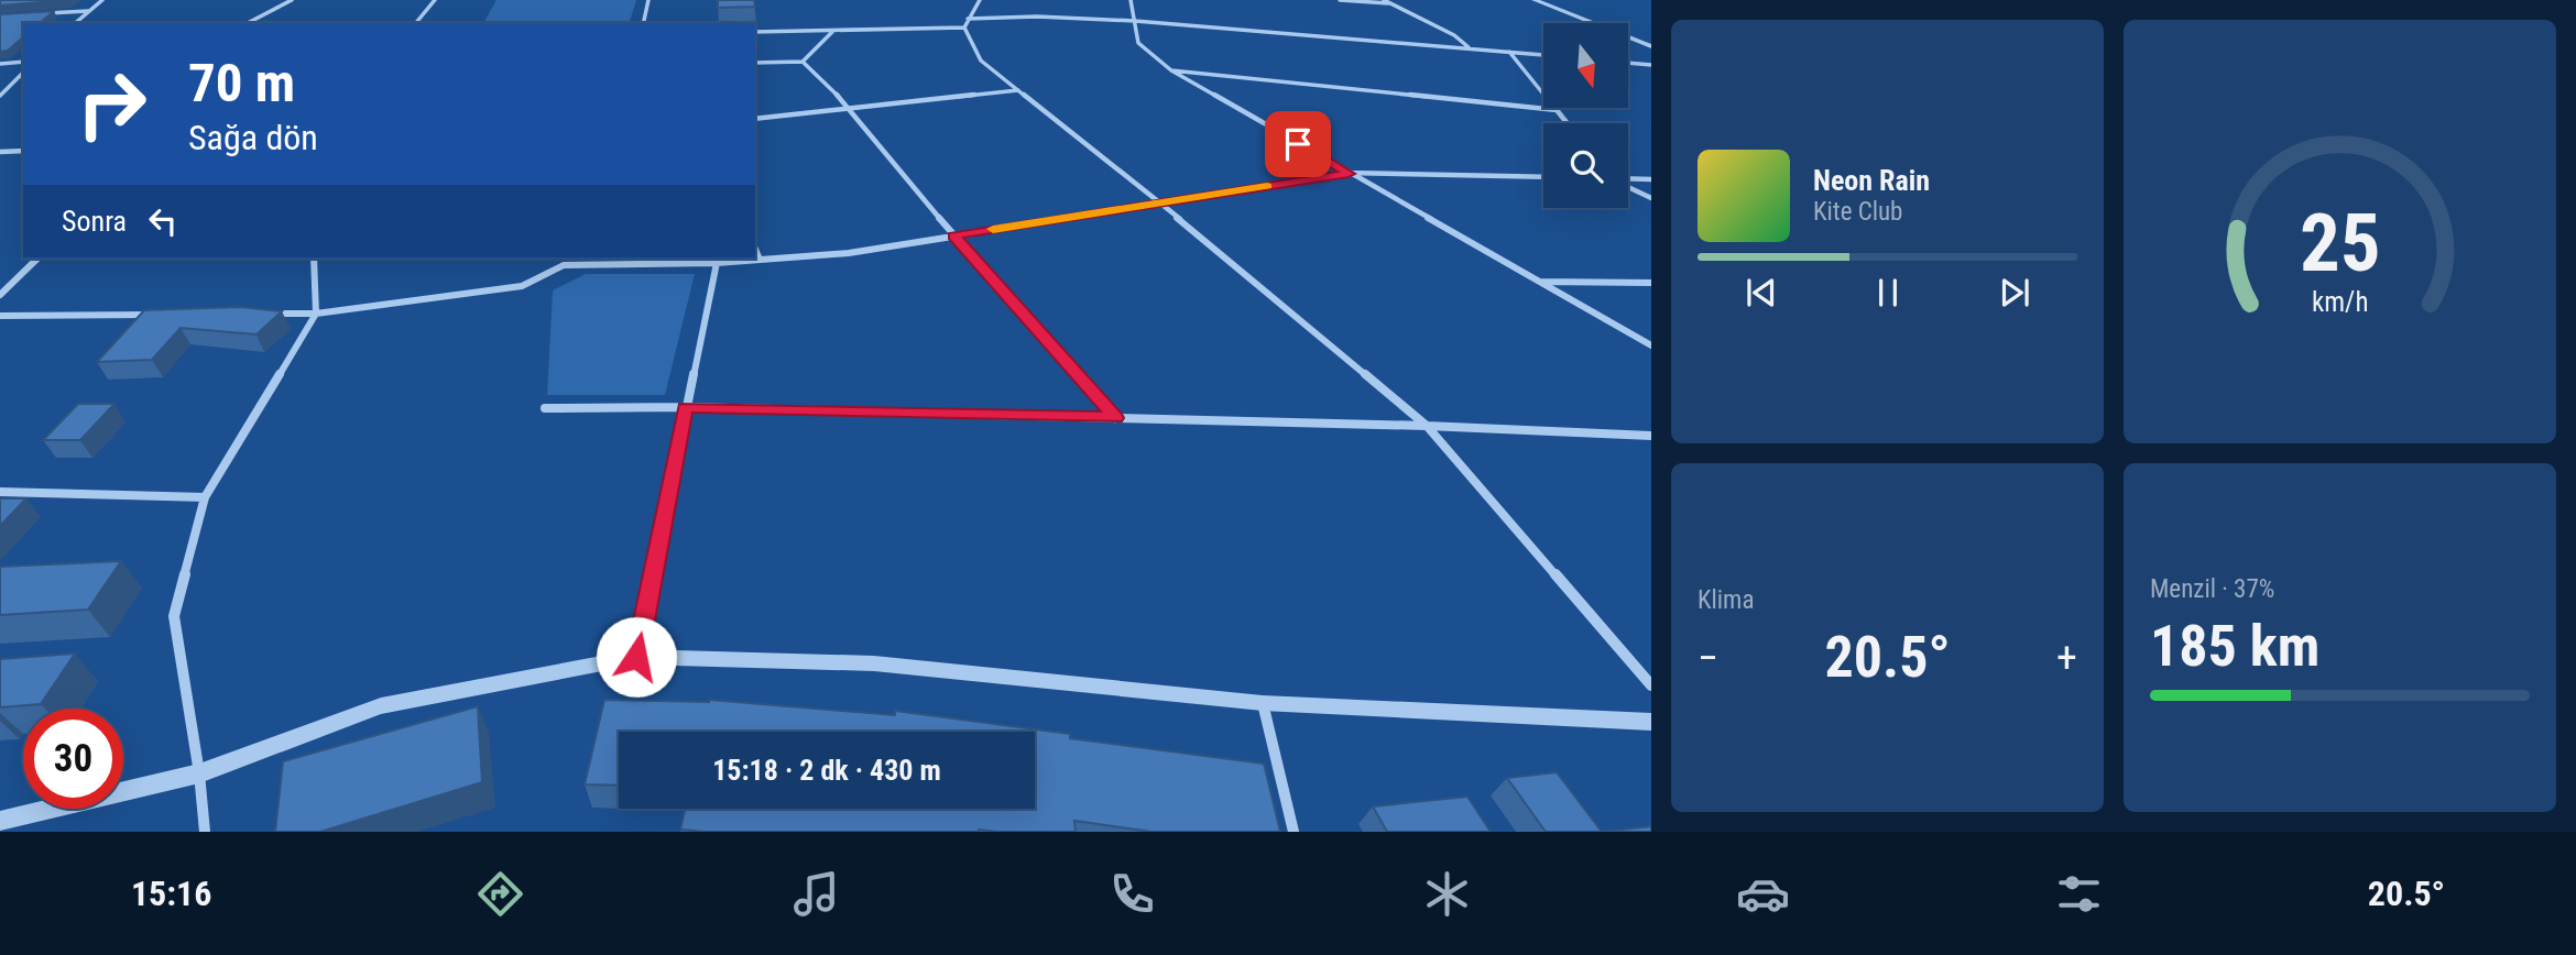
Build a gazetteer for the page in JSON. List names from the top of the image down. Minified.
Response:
{"north":"bottom","page":{"turn":["70 m","Sağa dön"],"song":["Neon Rain","Kite Club"],"then":"Sonra","tile":["Klima",["Menzil · 37%","185 km"]],"heat":["−","20.5°","+"],"limit":"30","trip":"15:18 · 2 dk · 430 m","tabs":["15:16","20.5°"],"gauge":["25","km/h"]}}
